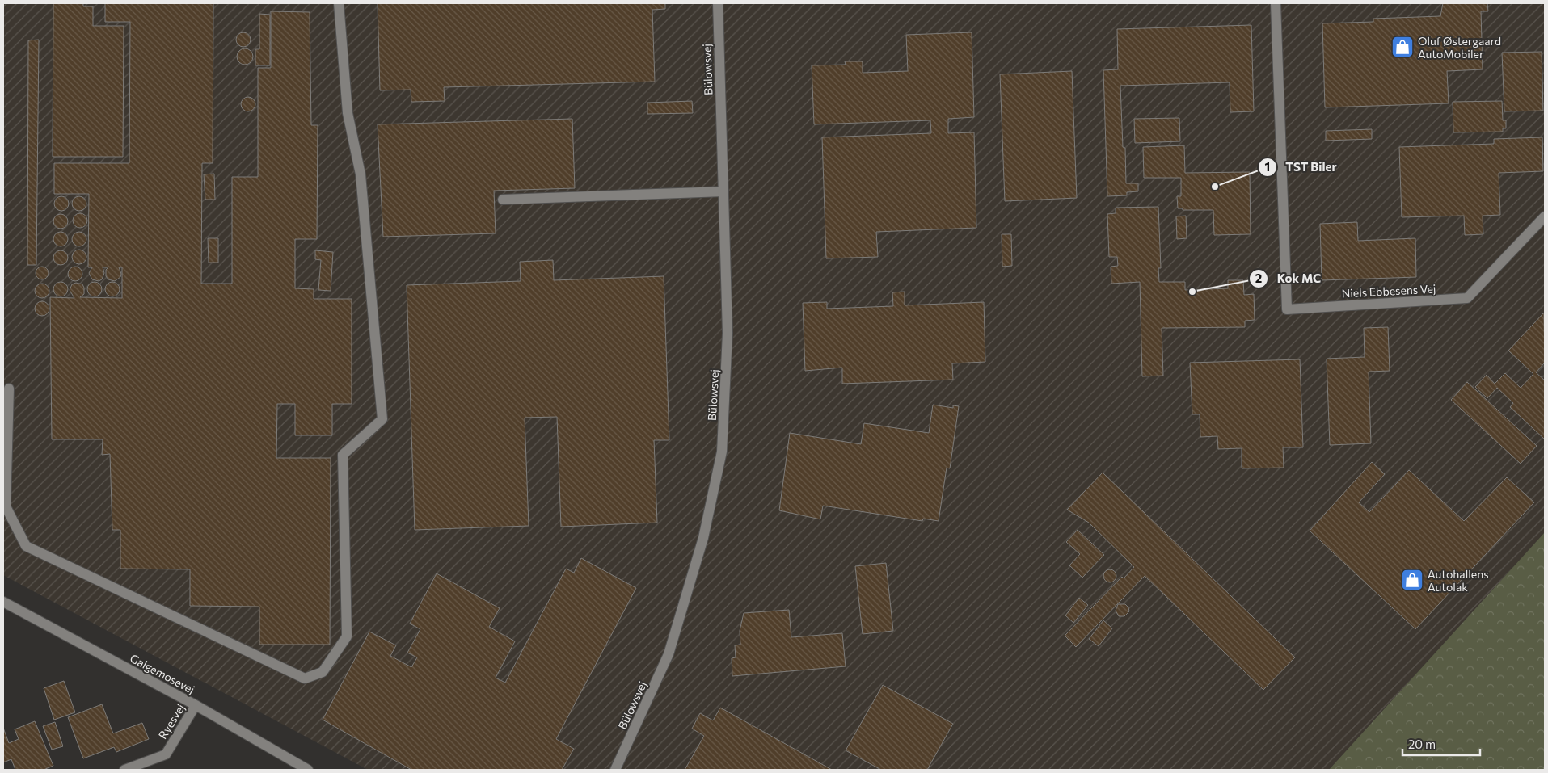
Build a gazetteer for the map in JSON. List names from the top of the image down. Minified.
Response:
{"streets":{"street":["Bülowsvej","Niels Ebbesens Vej","Galgemosevej","Ryesvej"]},"crossings":[["Galgemosevej","Ryesvej"]],"places":{"shop":["Oluf Østergaard AutoMobiler","Autohallens Autolak"],"other":["TST Biler","Kok MC"]},"scale_bar":"20 m"}
